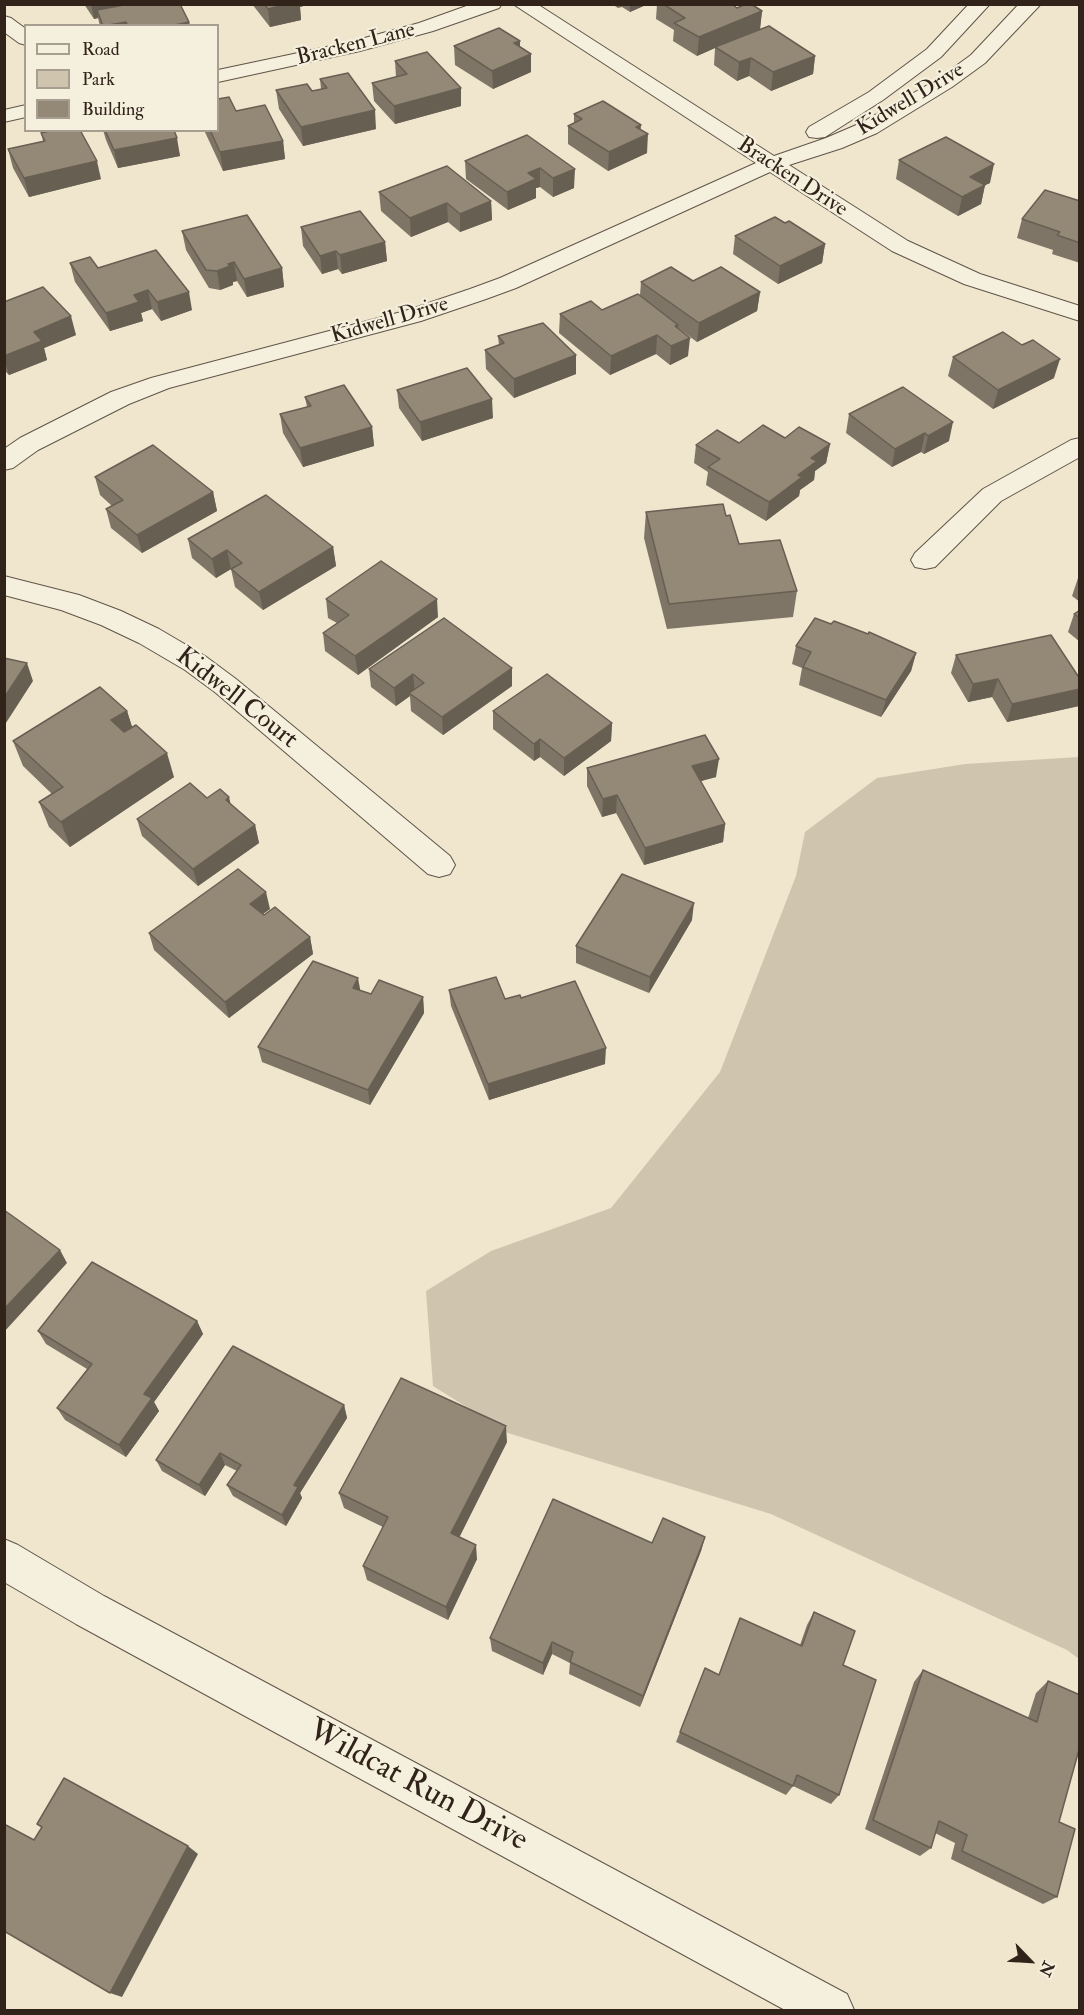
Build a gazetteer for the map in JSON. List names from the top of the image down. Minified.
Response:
{"streets":{"street":["Bracken Lane","Kidwell Drive","Bracken Drive","Kidwell Court","Wildcat Run Drive"]},"crossings":[["Kidwell Drive","Bracken Drive"]],"legend":["Road","Park","Building"],"north":"bottom right"}
